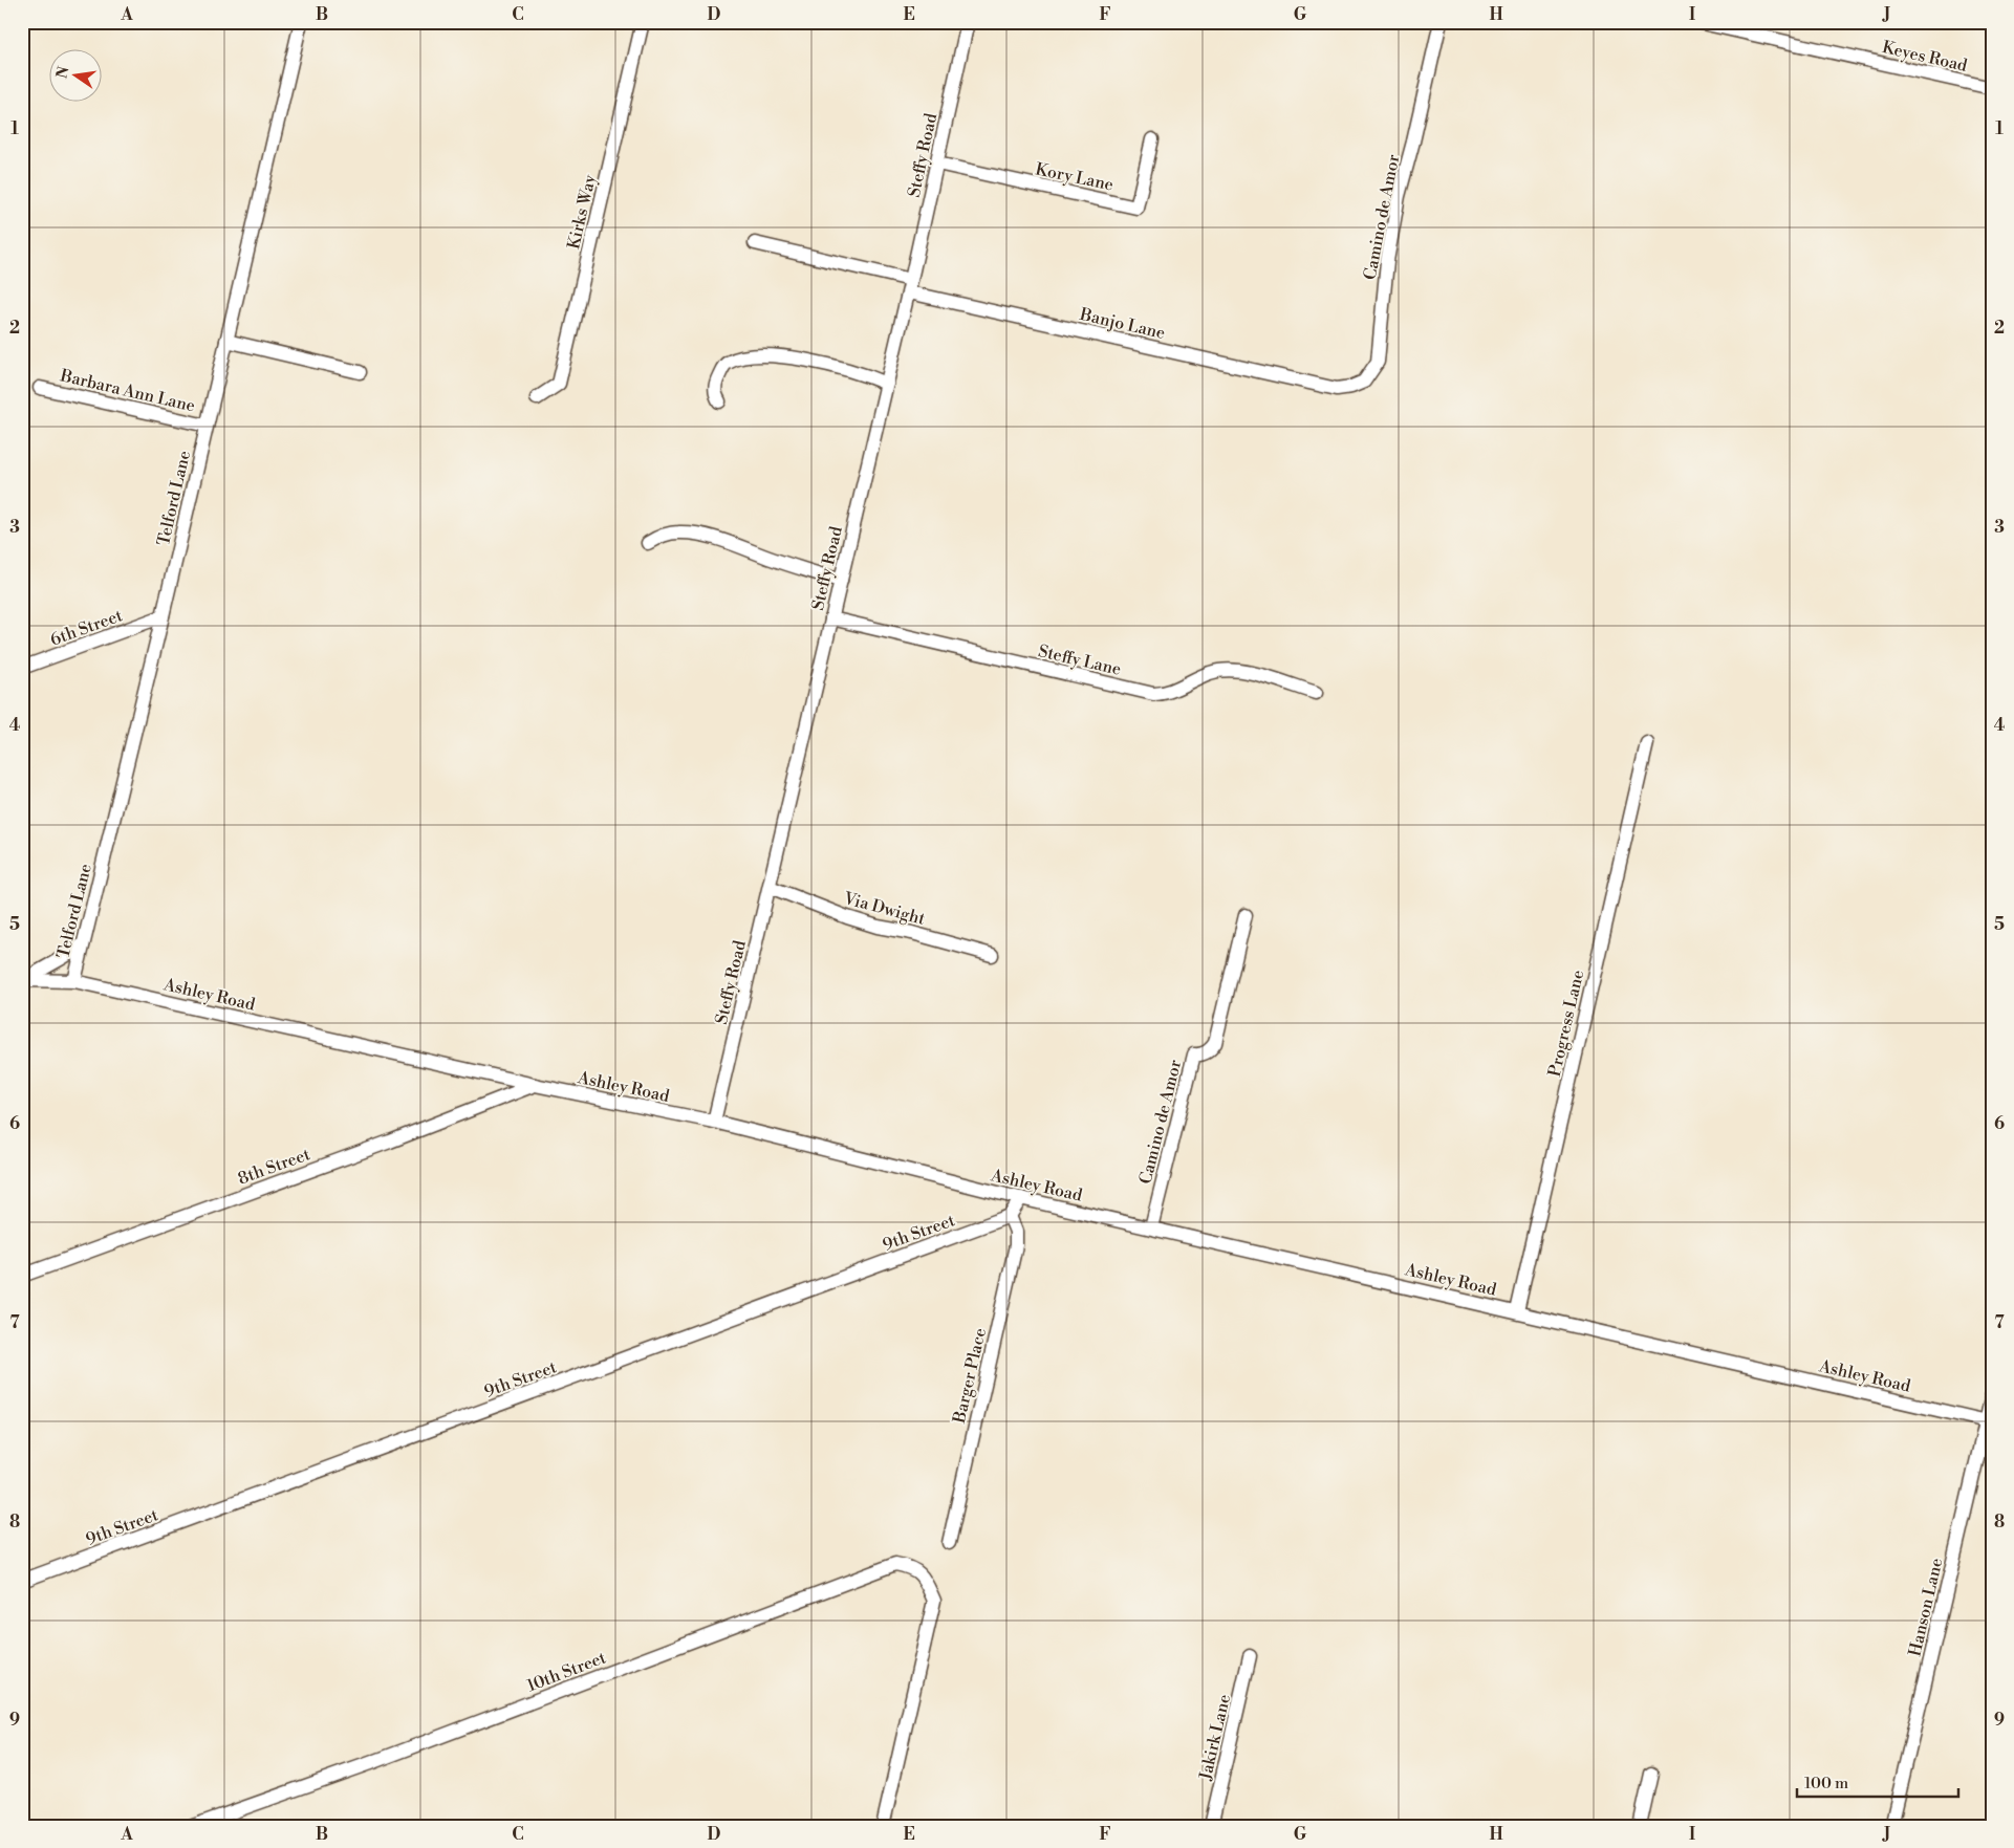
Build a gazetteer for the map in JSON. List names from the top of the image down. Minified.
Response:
{"streets":{"street":["Keyes Road","Steffy Road","Kory Lane","Kirks Way","Camino de Amor","Banjo Lane","Barbara Ann Lane","Telford Lane","6th Street","Steffy Lane","Via Dwight","Ashley Road","Progress Lane","8th Street","9th Street","Barger Place","Hanson Lane","10th Street","Jakirk Lane"]},"crossings":[["Steffy Road","Kory Lane"],["Steffy Road","Banjo Lane"],["Steffy Road","Steffy Lane"],["Steffy Road","Via Dwight"],["Steffy Road","Ashley Road"],["Camino de Amor","Banjo Lane"],["Camino de Amor","Ashley Road"],["Barbara Ann Lane","Telford Lane"],["Telford Lane","6th Street"],["Telford Lane","Ashley Road"],["Ashley Road","Progress Lane"],["Ashley Road","8th Street"],["Ashley Road","Hanson Lane"],["9th Street","Barger Place"]],"scale_bar":"100 m","north":"left","grid":{"columns":["A","B","C","D","E","F","G","H","I","J"],"rows":["1","2","3","4","5","6","7","8","9"]}}
